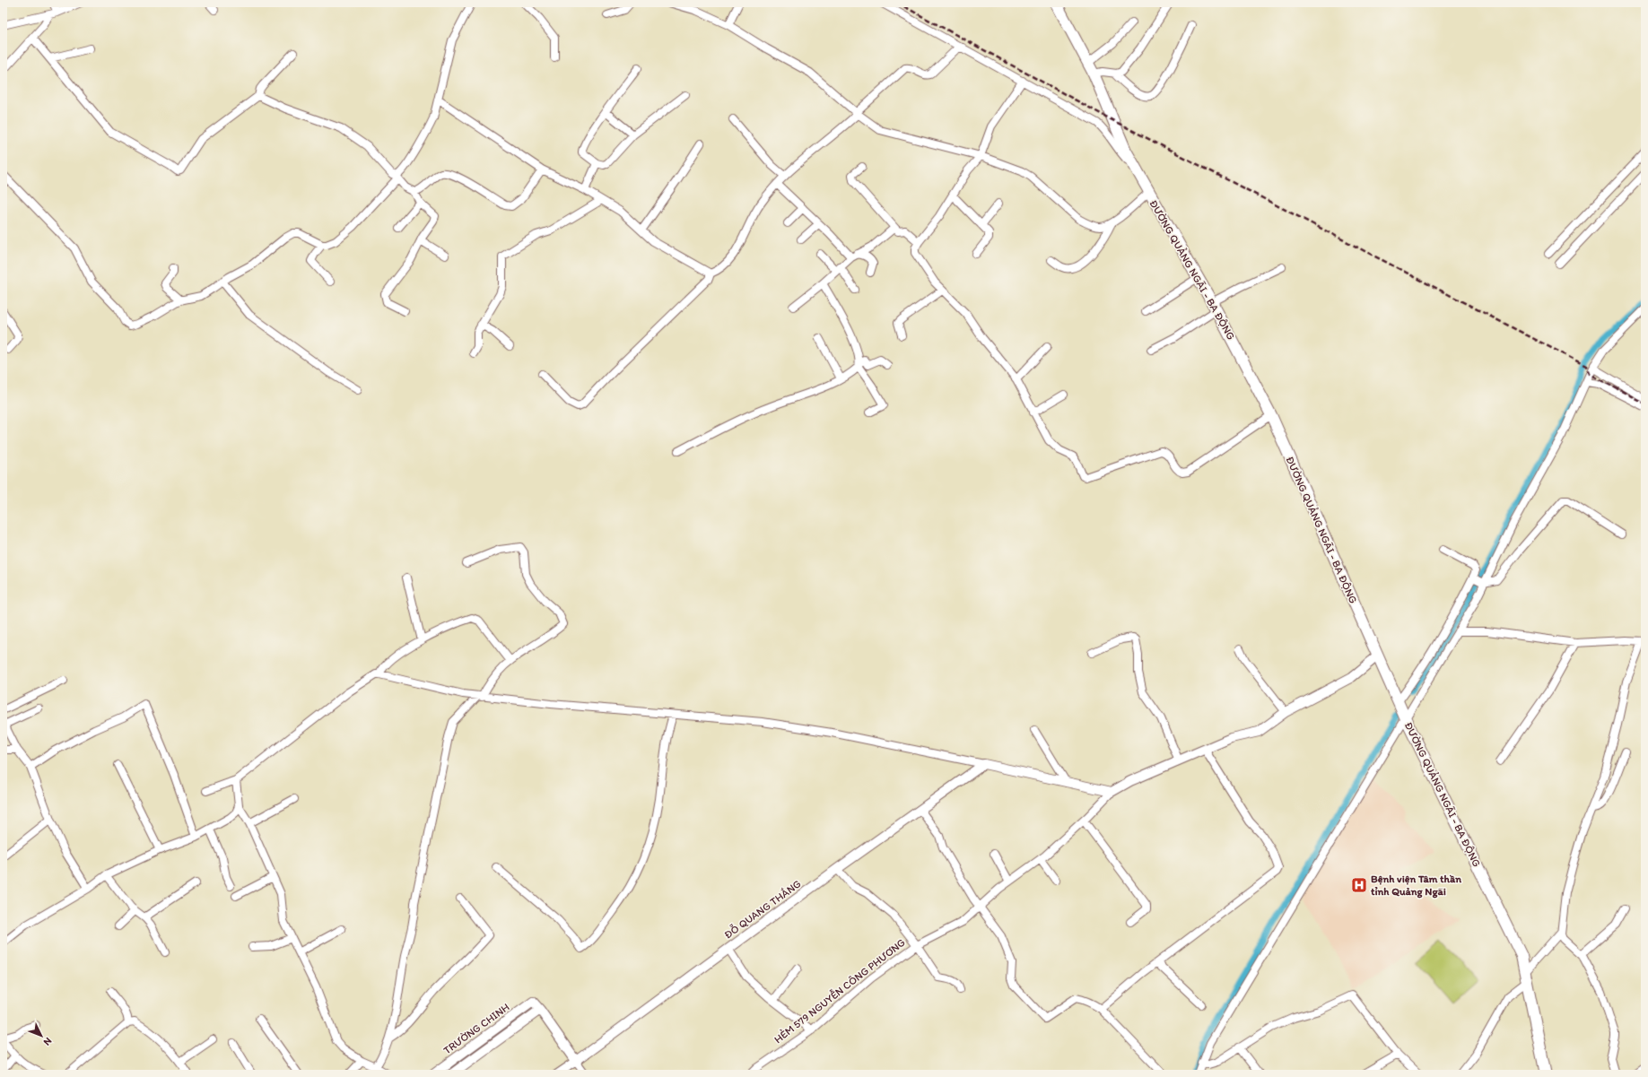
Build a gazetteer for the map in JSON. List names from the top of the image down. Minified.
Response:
{"streets":{"main road":["ĐƯỜNG QUẢNG NGÃI - BA ĐỘNG"],"street":["ĐỖ QUANG THẮNG","HẺM 579 NGUYỄN CÔNG PHƯƠNG","TRƯỜNG CHINH"]},"crossings":[["ĐƯỜNG QUẢNG NGÃI - BA ĐỘNG","HẺM 579 NGUYỄN CÔNG PHƯƠNG"]],"places":{"hospital":["Bệnh viện Tâm thần tỉnh Quảng Ngãi"]},"north":"bottom right"}
